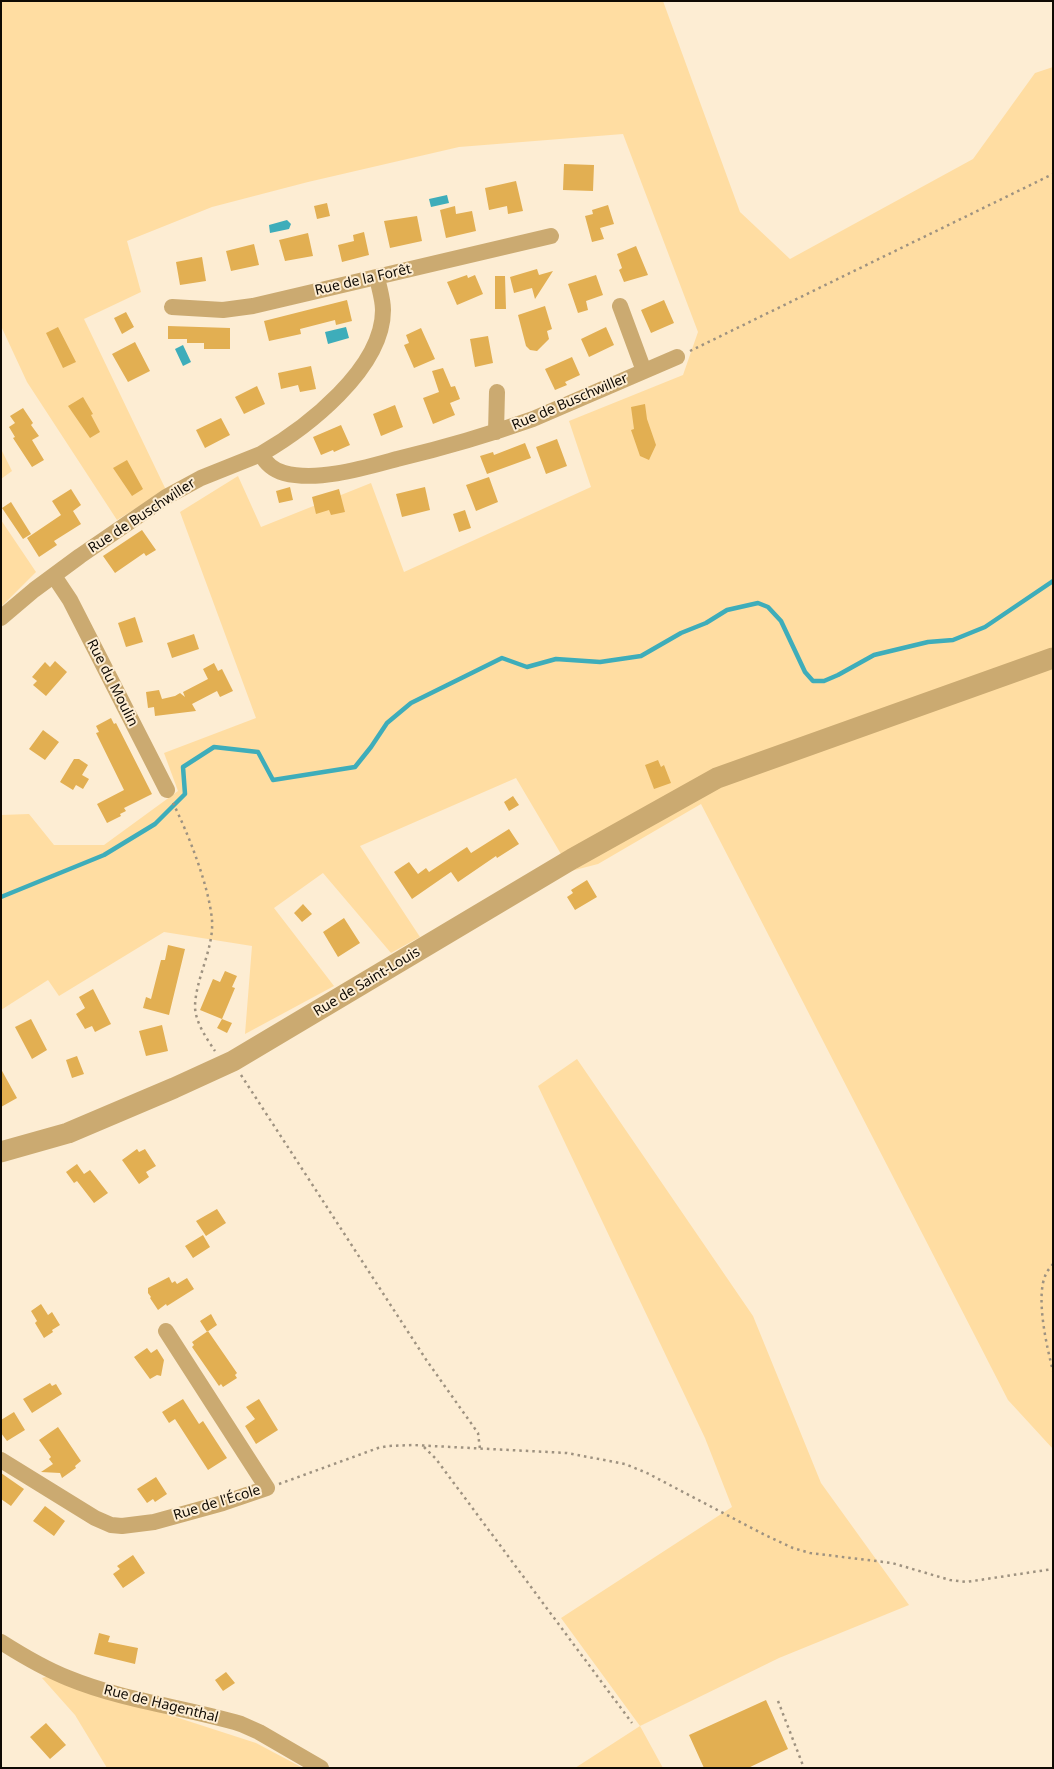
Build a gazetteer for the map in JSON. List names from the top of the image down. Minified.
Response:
{"streets":{"street":["Rue de la Forêt","Rue de Buschwiller","Rue du Moulin","Rue de Saint-Louis","Rue de l'École","Rue de Hagenthal"]},"crossings":[["Rue de Buschwiller","Rue du Moulin"]]}
